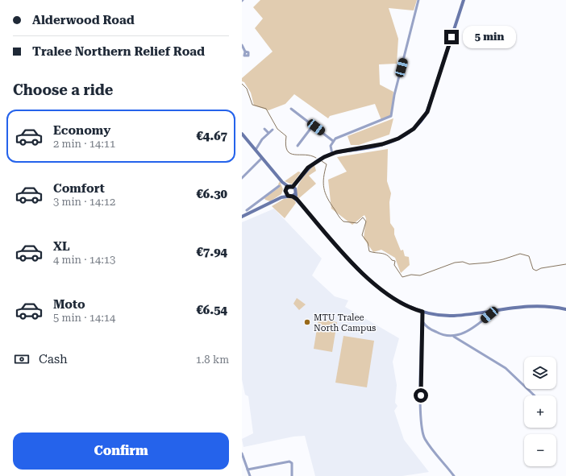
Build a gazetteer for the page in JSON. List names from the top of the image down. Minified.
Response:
{"places":["MTU Tralee North Campus"],"page":{"banner":["Alderwood Road","Tralee Northern Relief Road"],"bubble":"5 min","heading":"Choose a ride","list":[{"name":"Economy","note":"2 min · 14:11","value":"€4.67"},{"name":"Comfort","note":"3 min · 14:12","value":"€6.30"},{"name":"XL","note":"4 min · 14:13","value":"€7.94"},{"name":"Moto","note":"5 min · 14:14","value":"€6.54"}],"pay":["Cash","1.8 km"],"map_buttons":["+","−"],"buttons":"Confirm"}}
